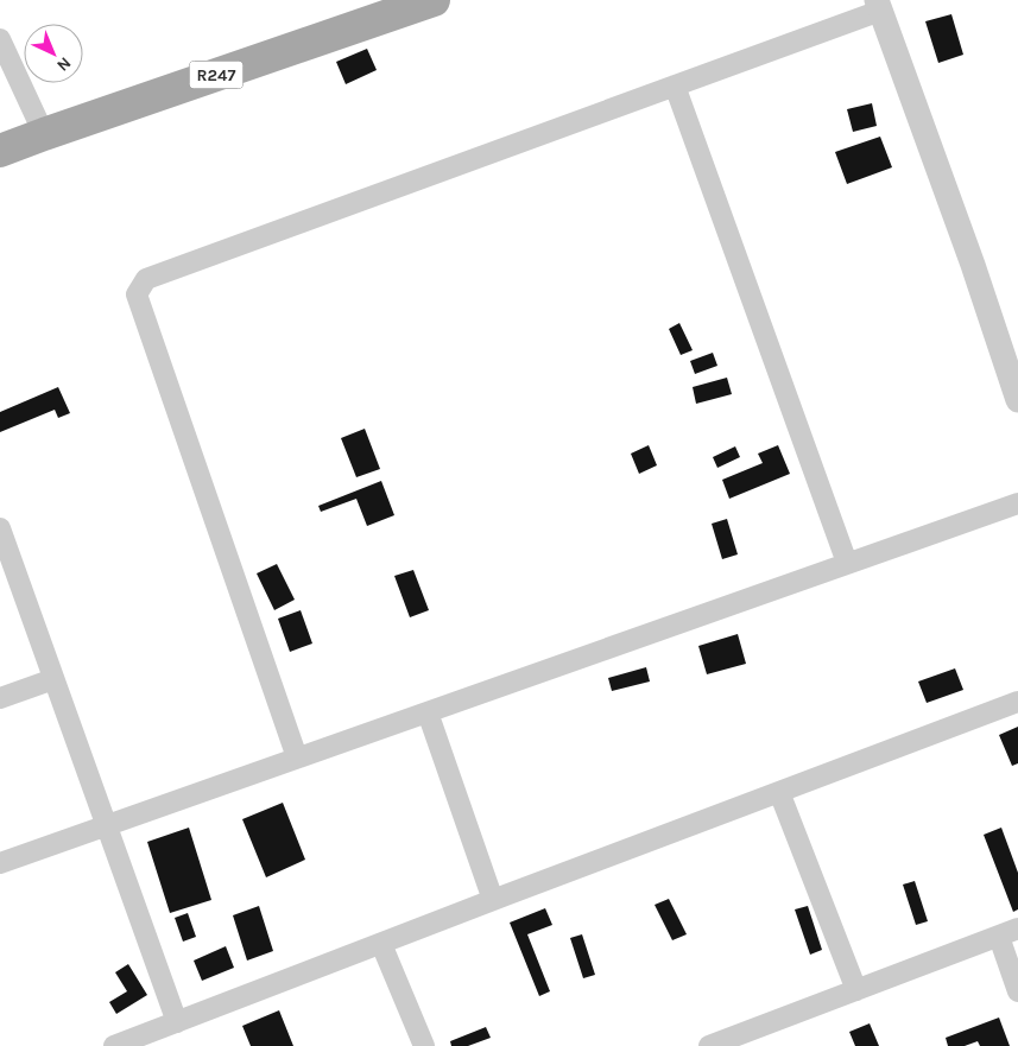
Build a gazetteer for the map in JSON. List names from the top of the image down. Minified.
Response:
{"streets":{"main road":["R247"]},"north":"bottom right"}
